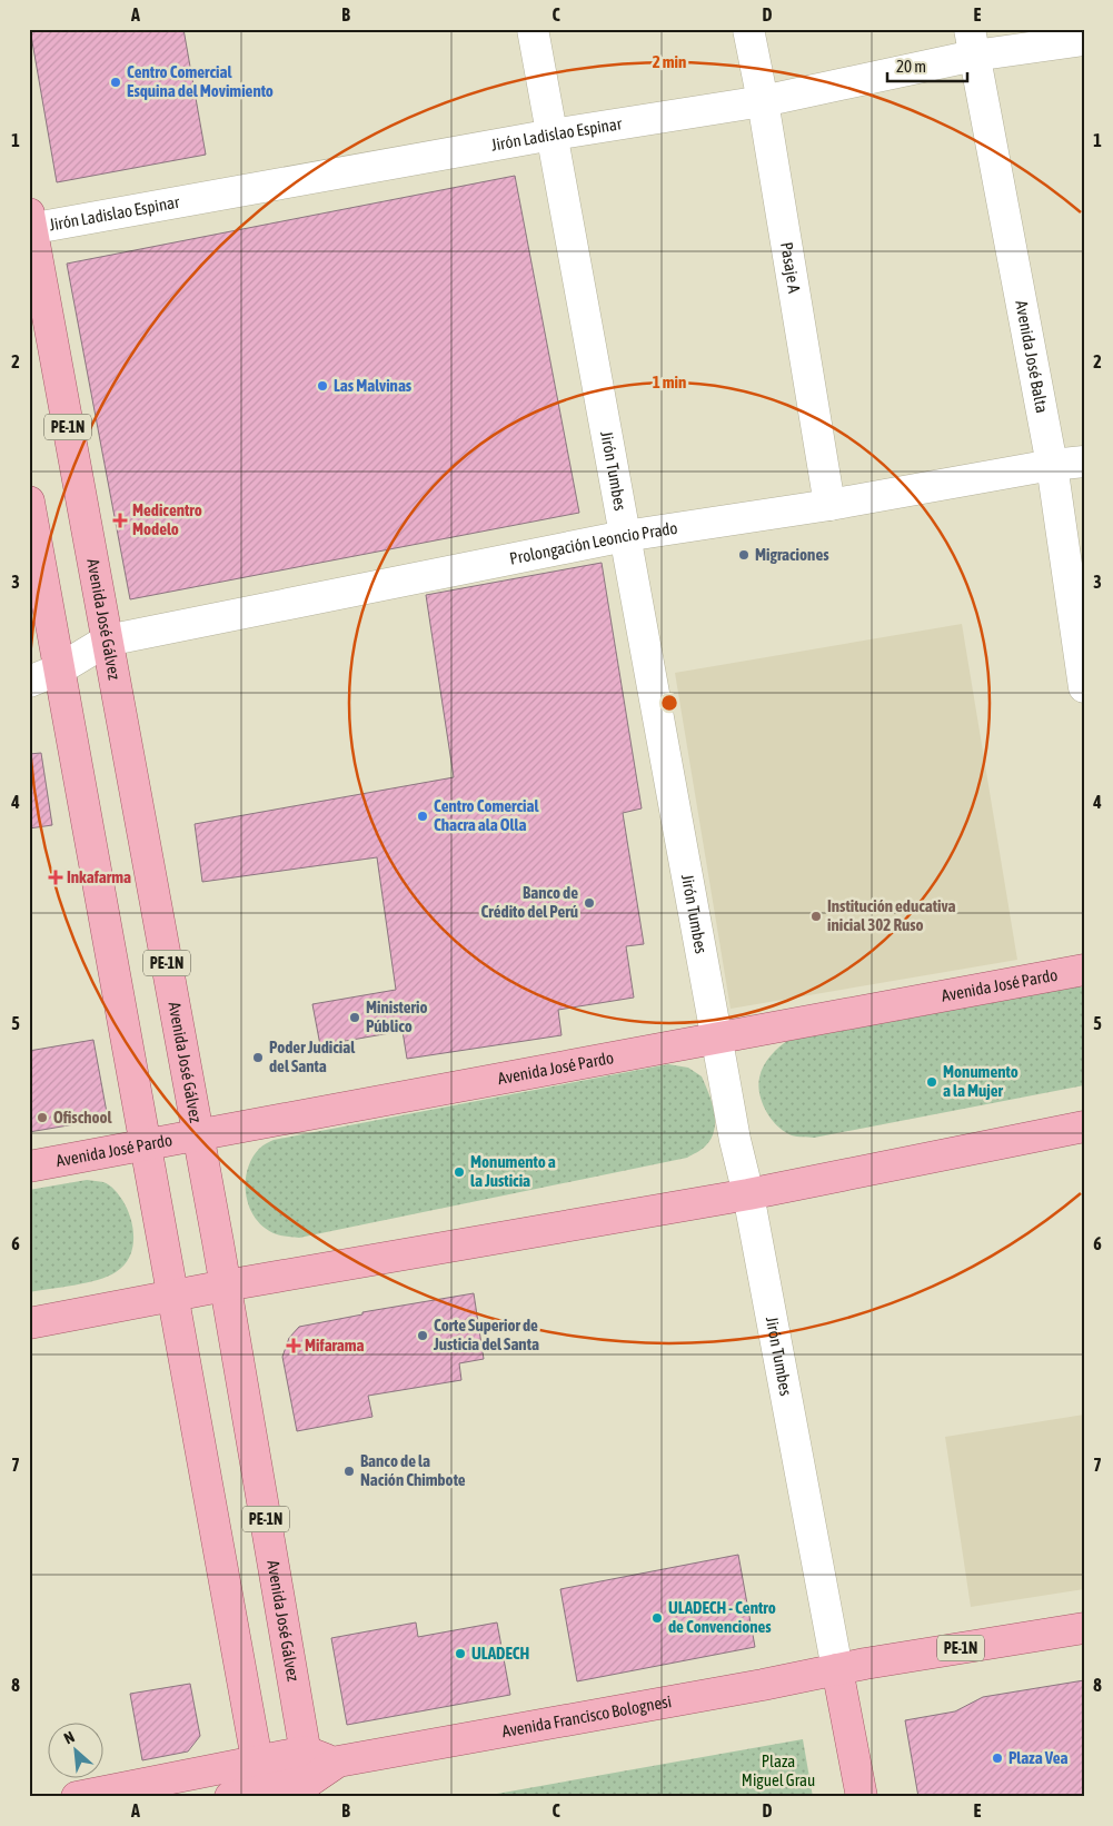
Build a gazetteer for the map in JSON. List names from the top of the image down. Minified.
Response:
{"streets":{"main road":["PE-1N","Jirón Tumbes","Avenida José Gálvez","Avenida José Pardo","Avenida Francisco Bolognesi"],"street":["Jirón Ladislao Espinar","Pasaje A","Avenida José Balta","Prolongación Leoncio Prado"]},"crossings":[["Jirón Ladislao Espinar","Pasaje A"],["Jirón Ladislao Espinar","Avenida José Balta"],["Jirón Ladislao Espinar","Jirón Tumbes"],["Jirón Ladislao Espinar","Avenida José Gálvez"],["Pasaje A","Prolongación Leoncio Prado"],["Avenida José Balta","Prolongación Leoncio Prado"],["PE-1N","Jirón Tumbes"],["PE-1N","Avenida Francisco Bolognesi"],["Jirón Tumbes","Prolongación Leoncio Prado"],["Jirón Tumbes","Avenida José Pardo"],["Jirón Tumbes","Avenida Francisco Bolognesi"],["Prolongación Leoncio Prado","Avenida José Gálvez"],["Avenida José Gálvez","Avenida José Pardo"],["Avenida José Gálvez","Avenida Francisco Bolognesi"]],"parks":["Plaza Miguel Grau"],"places":{"other":["Centro Comercial Esquina del Movimiento","Las Malvinas","Migraciones","Centro Comercial Chacra ala Olla","Banco de Crédito del Perú","Institución educativa inicial 302 Ruso","Ministerio Público","Poder Judicial del Santa","Monumento a la Mujer","Ofischool","Monumento a la Justicia","Corte Superior de Justicia del Santa","Banco de la Nación Chimbote","ULADECH - Centro de Convenciones","ULADECH","Plaza Vea"],"health":["Medicentro Modelo","Inkafarma","Mifarama"]},"scale_bar":"20 m","north":"top left","grid":{"columns":["A","B","C","D","E"],"rows":["1","2","3","4","5","6","7","8"]},"rings":["2 min","1 min"]}
